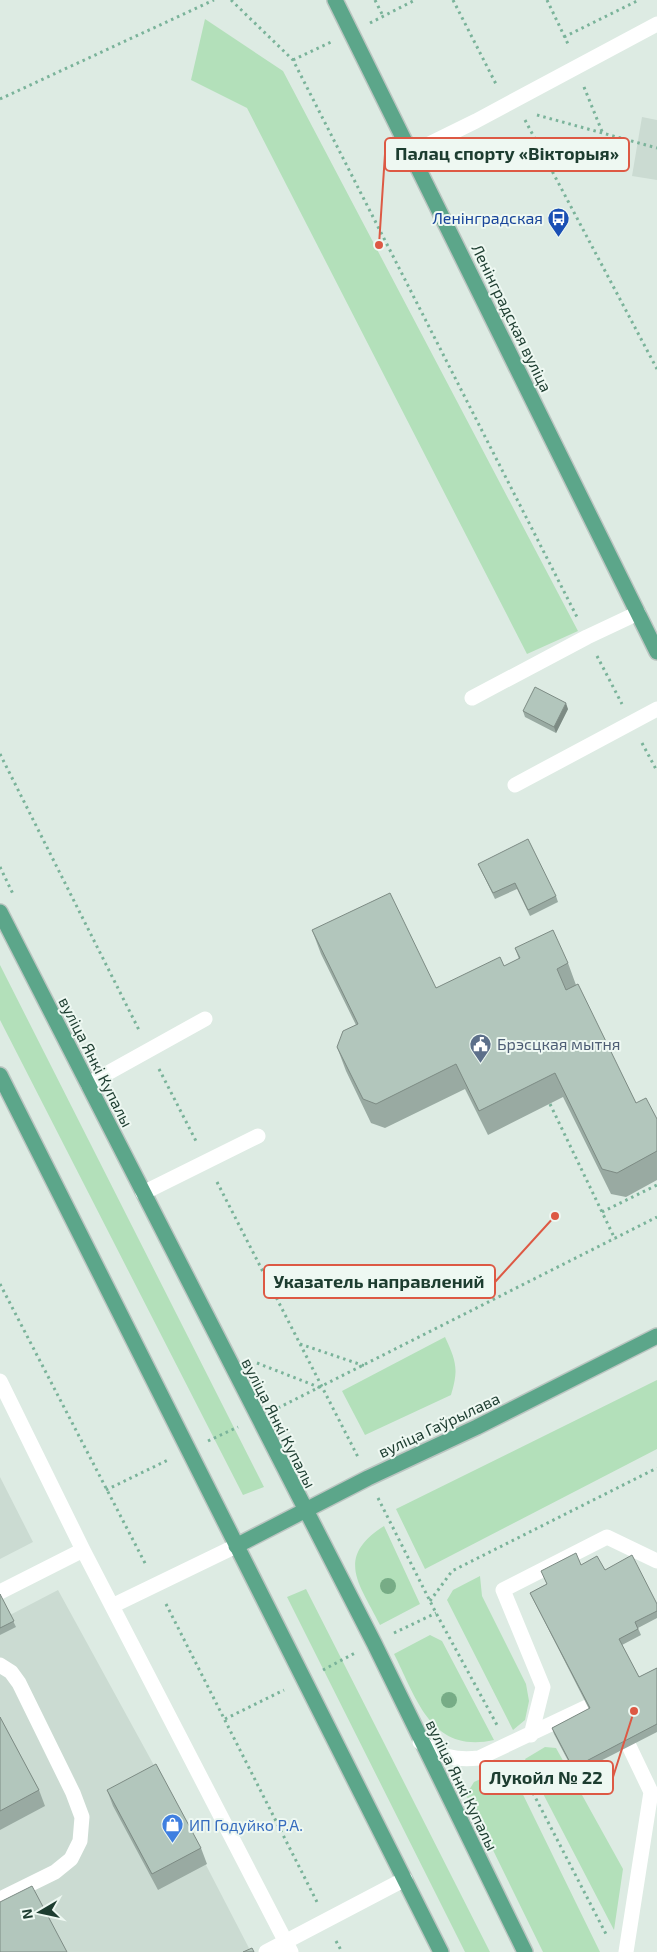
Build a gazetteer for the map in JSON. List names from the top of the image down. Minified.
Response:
{"streets":{"main road":["Ленінградская вуліца","вуліца Янкі Купалы","вуліца Гаўрылава"]},"crossings":[["вуліца Янкі Купалы","вуліца Гаўрылава"]],"places":{"bus stop":["Ленінградская"],"other":["Палац спорту «Вікторыя»","Указатель направлений","Лукойл № 22"],"public building":["Брэсцкая мытня"],"shop":["ИП Годуйко Р.А."]},"north":"left"}
